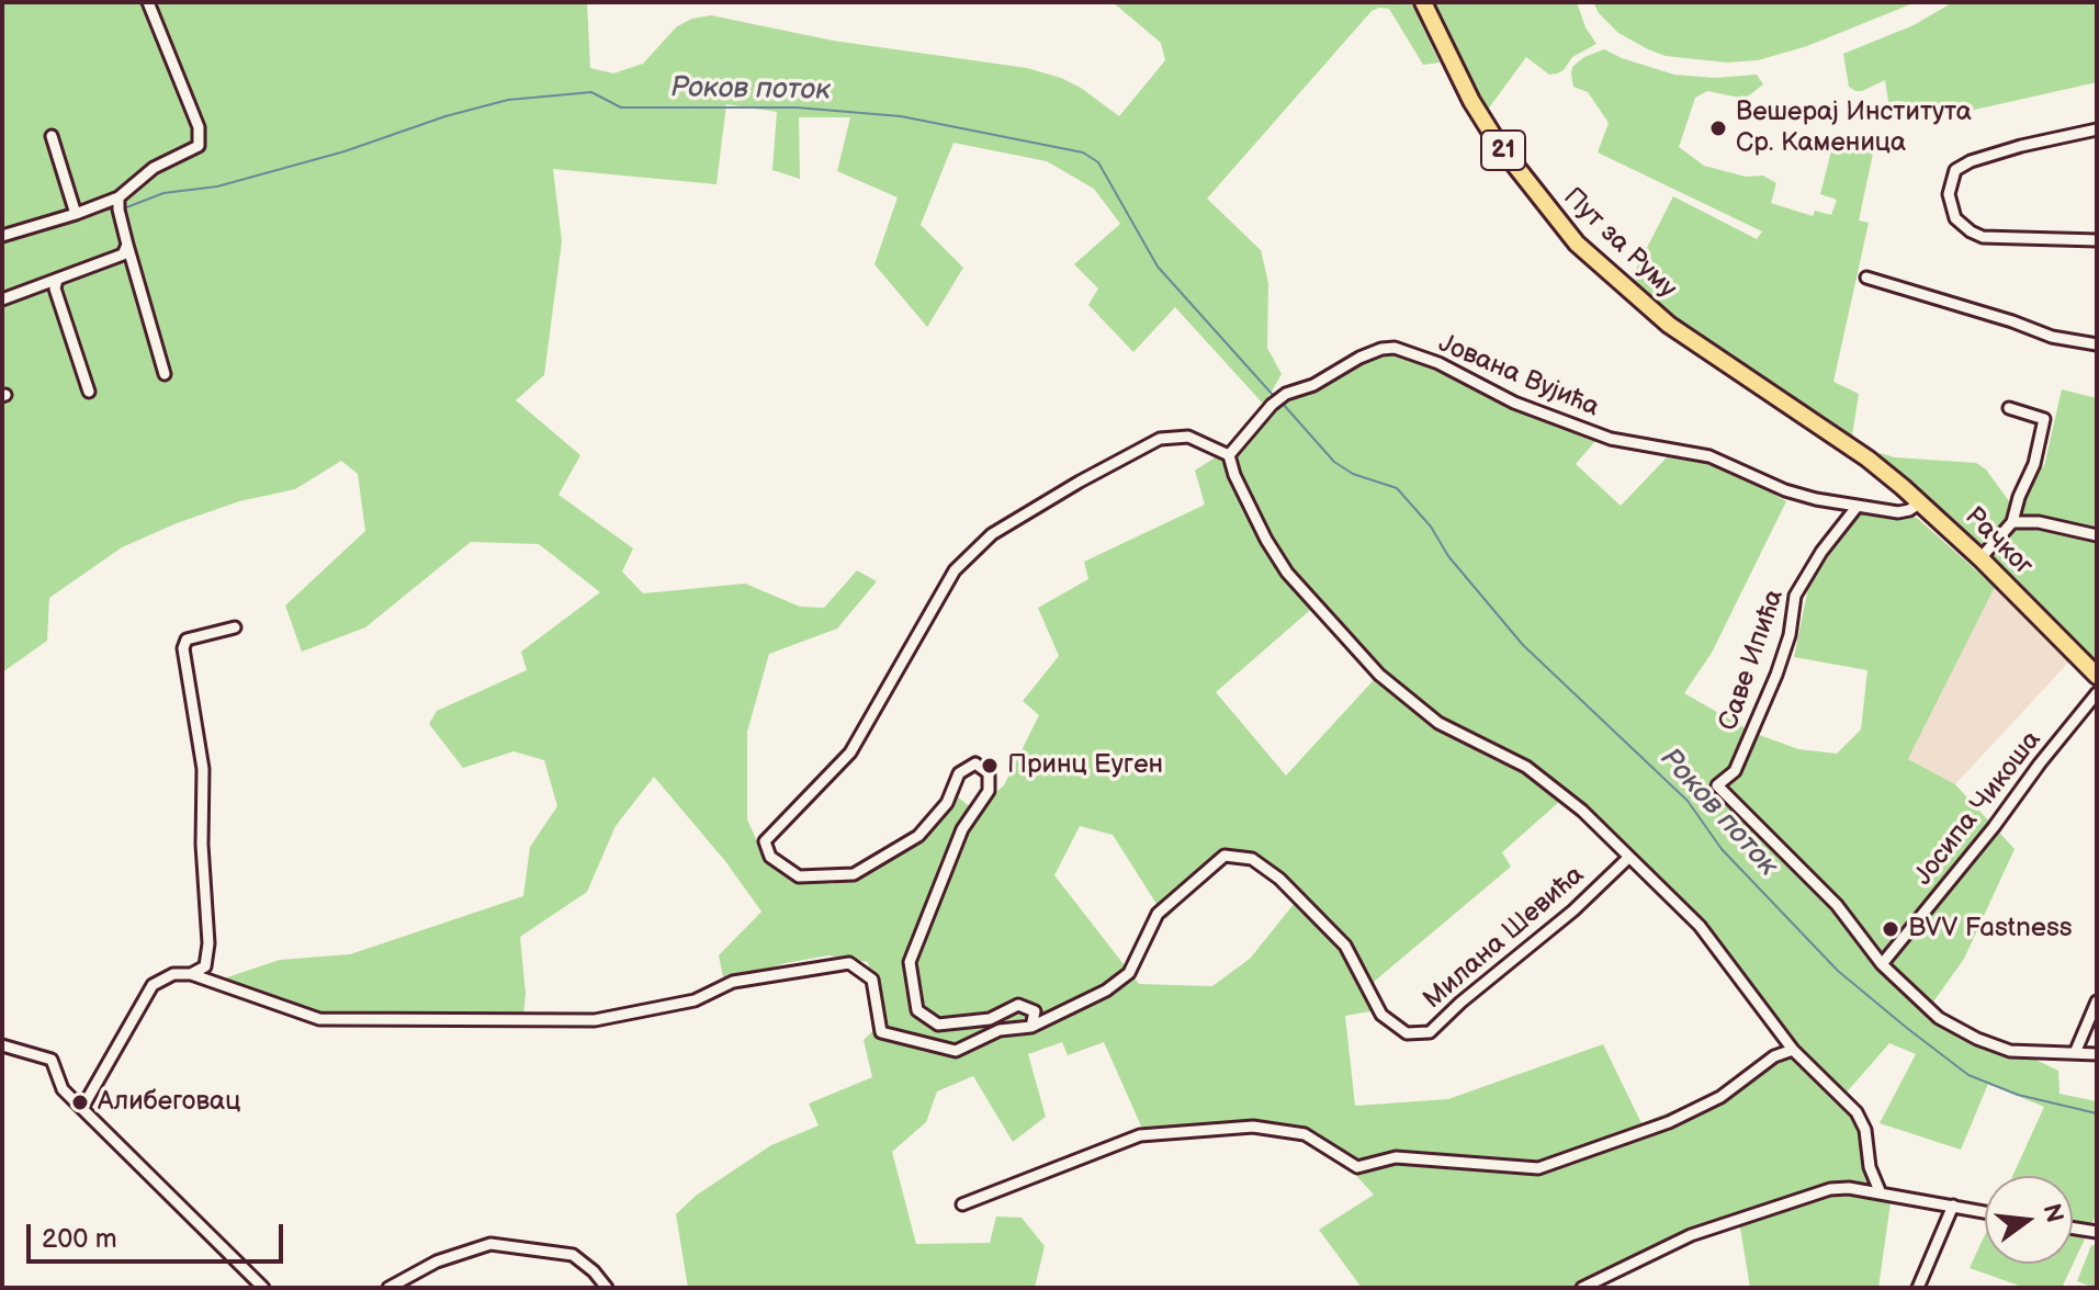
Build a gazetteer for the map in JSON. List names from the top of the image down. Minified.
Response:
{"streets":{"main road":["21","Пут за Руму","Рачког"],"street":["Јована Вујића","Саве Ипића","Јосипа Чикоша","Милана Шевића"]},"crossings":[["Пут за Руму","Рачког"],["Јована Вујића","Рачког"],["Јована Вујића","Саве Ипића"],["Саве Ипића","Јосипа Чикоша"]],"water":["Роков поток"],"places":["Вешерај Института Ср. Каменица","Принц Еуген","BVV Fastness","Алибеговац"],"scale_bar":"200 m","north":"right"}
